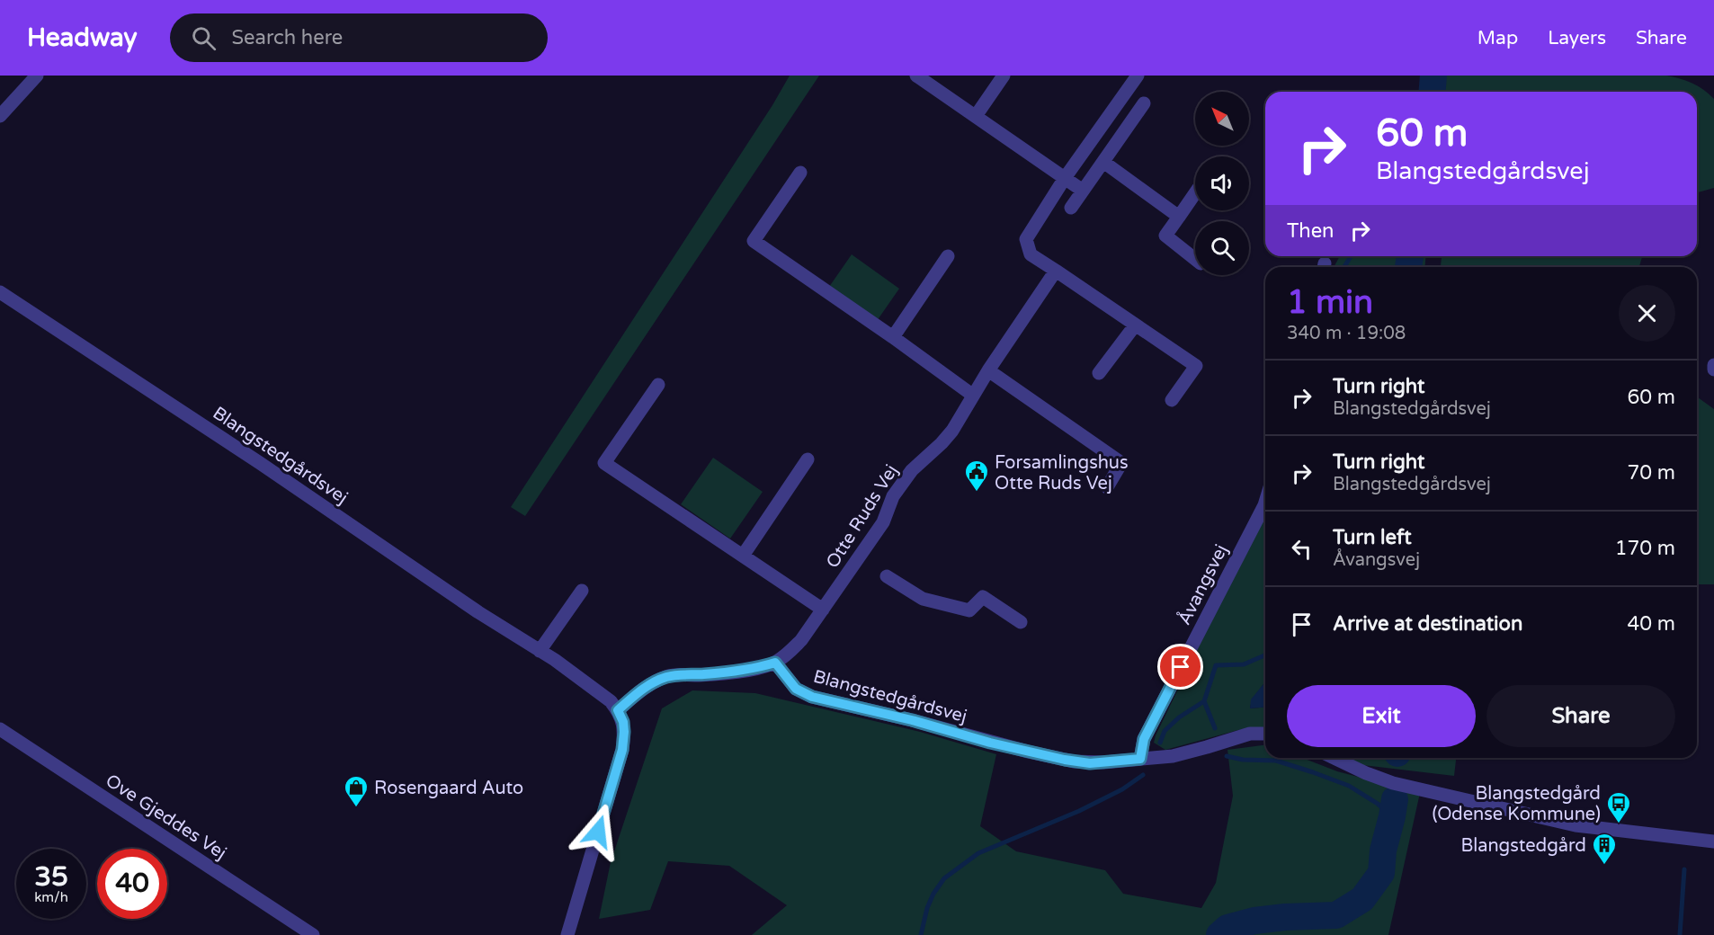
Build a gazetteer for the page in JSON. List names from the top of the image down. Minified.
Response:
{"streets":{"street":["Blangstedgårdsvej","Otte Ruds Vej","Åvangsvej","Ove Gjeddes Vej"]},"crossings":[["Blangstedgårdsvej","Otte Ruds Vej"],["Blangstedgårdsvej","Åvangsvej"]],"places":{"public building":["Forsamlingshus Otte Ruds Vej"],"shop":["Rosengaard Auto"],"bus stop":["Blangstedgård (Odense Kommune)"],"building":["Blangstedgård"]},"north":"top left","page":{"header":"Headway","search":"Search here","nav":["Map","Layers","Share"],"turn":["60 m","Blangstedgårdsvej"],"then":"Then","heading":["1 min","340 m · 19:08"],"list":[{"name":"Turn right","note":"Blangstedgårdsvej","value":"60 m"},{"name":"Turn right","note":"Blangstedgårdsvej","value":"70 m"},{"name":"Turn left","note":"Åvangsvej","value":"170 m"},{"name":"Arrive at destination","value":"40 m"}],"buttons":["Exit","Share"],"speed":"35 km/h","limit":"40"}}
